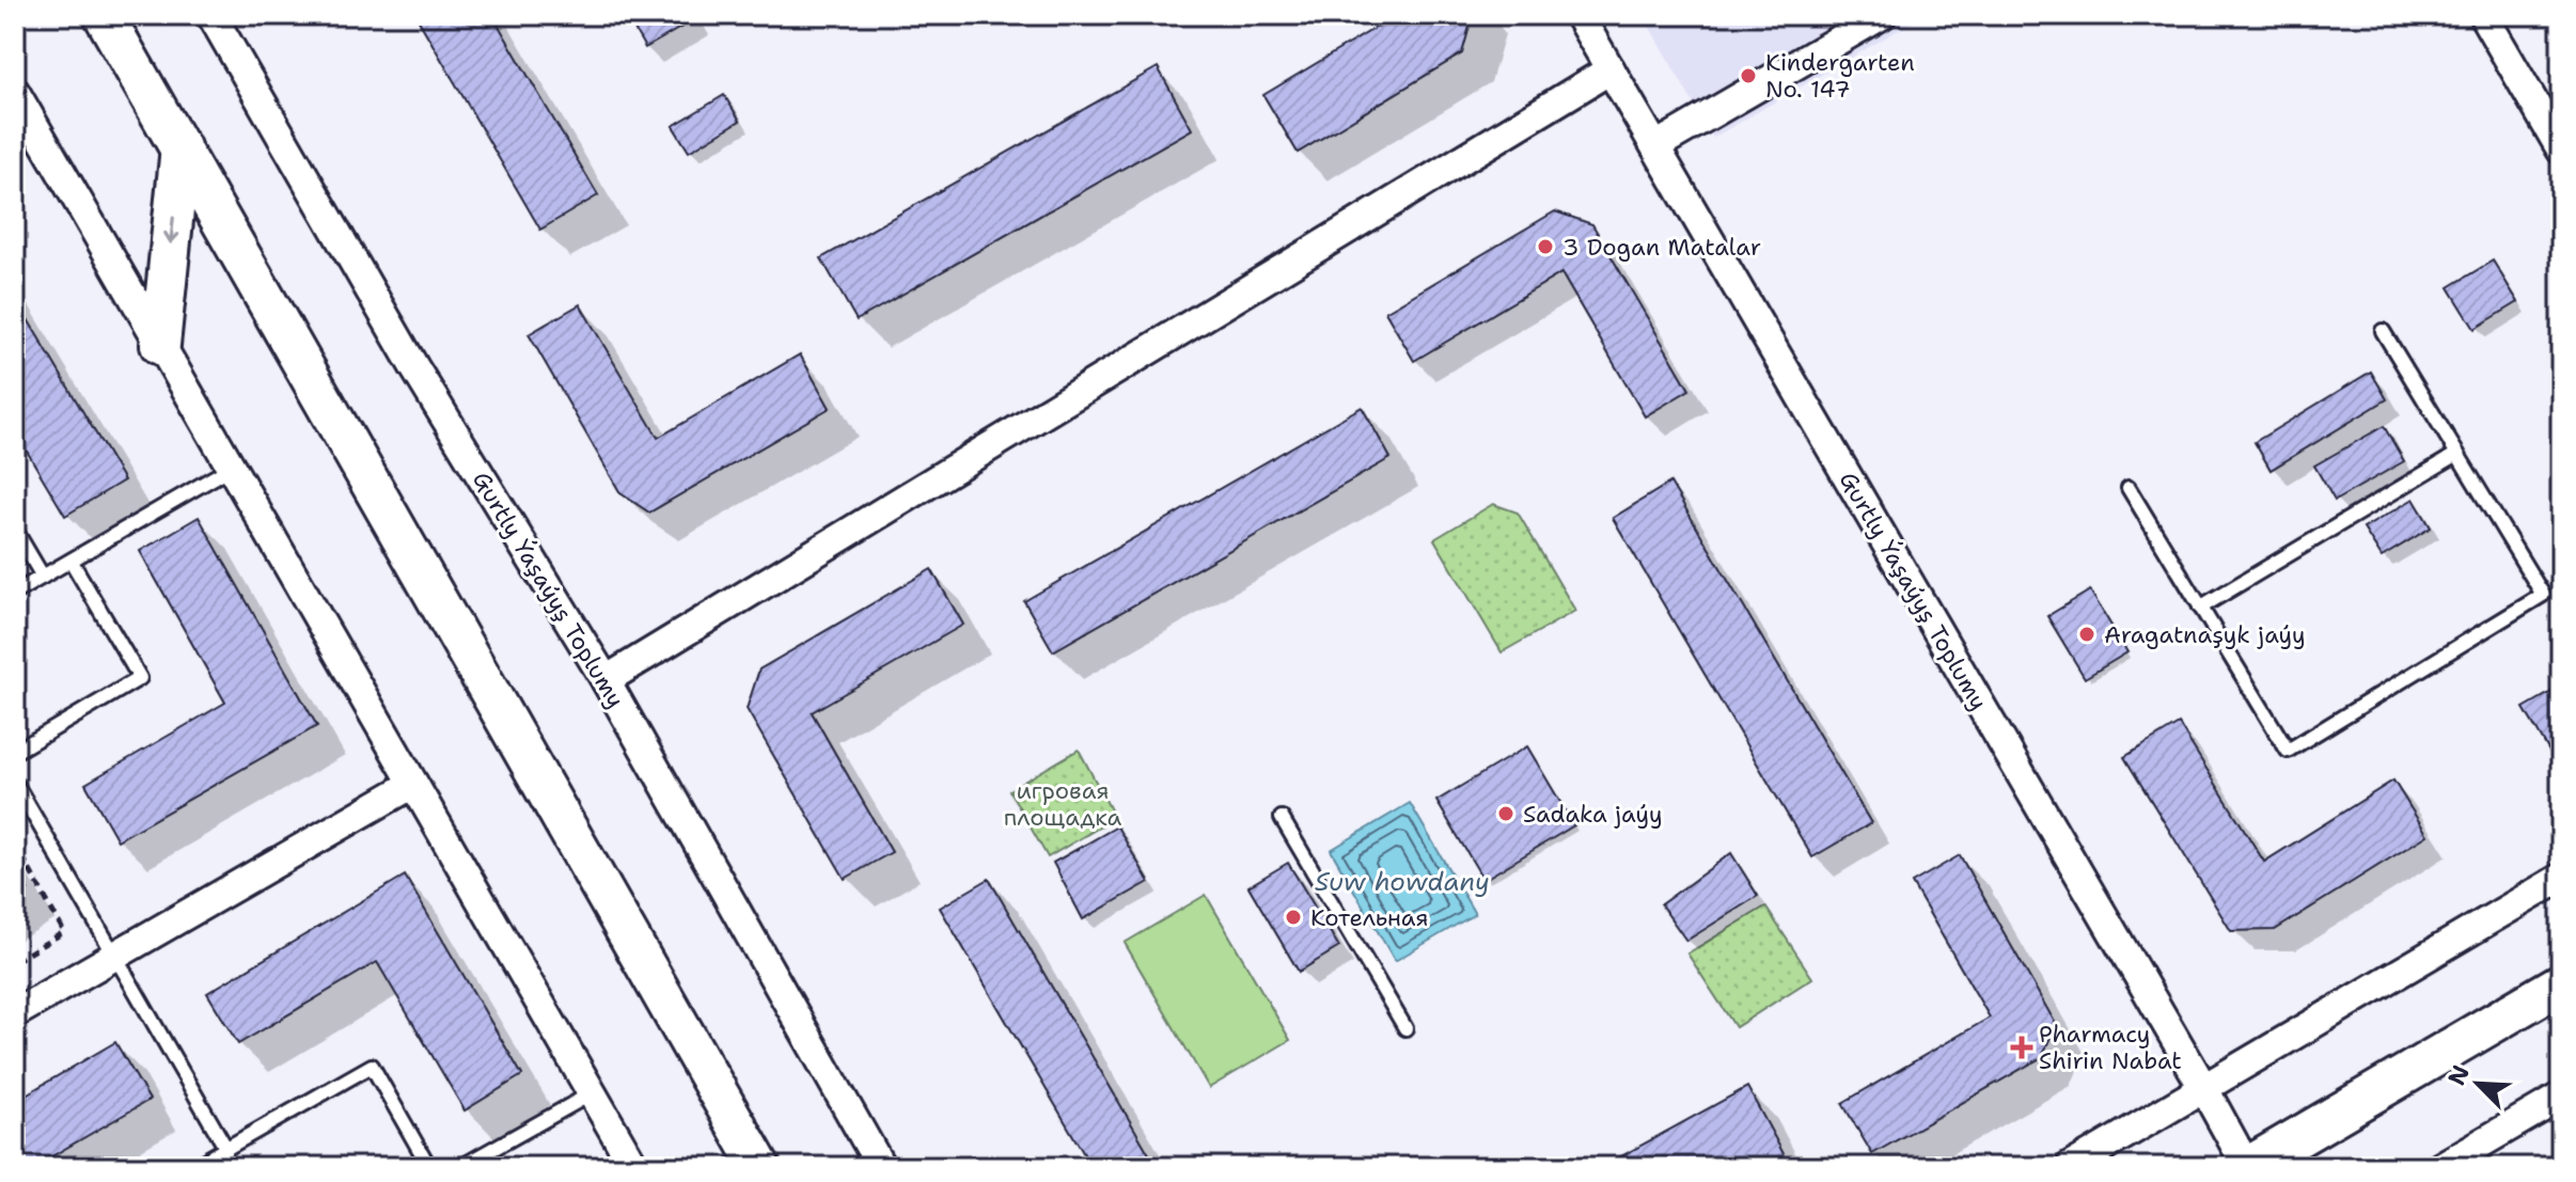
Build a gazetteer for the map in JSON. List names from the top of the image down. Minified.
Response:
{"streets":{"street":["Gurtly Ýaşaýyş Toplumy"]},"water":["Suw howdany"],"parks":["игровая площадка"],"places":{"other":["Kindergarten No. 147","3 Dogan Matalar","Aragatnaşyk jaýy","Sadaka jaýy","Котельная"],"health":["Pharmacy Shirin Nabat"]},"north":"top left"}
